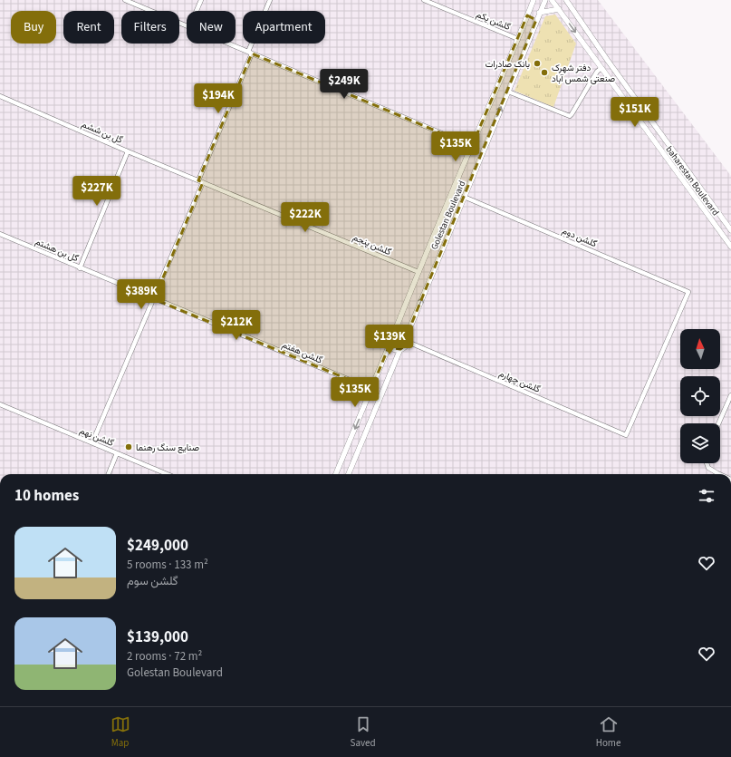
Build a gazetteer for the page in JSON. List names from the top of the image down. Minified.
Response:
{"streets":{"street":["گلشن یکم","گل بن ششم","baharestan Boulevard","Golestan Boulevard","گلشن دوم","گلشن پنجم","گل بن هشتم","گلشن هفتم","گلشن چهارم","گلشن نهم"]},"crossings":[["گلشن یکم","Golestan Boulevard"],["گل بن ششم","گلشن پنجم"],["Golestan Boulevard","گلشن دوم"],["Golestan Boulevard","گلشن پنجم"],["Golestan Boulevard","گلشن چهارم"],["گلشن دوم","گلشن چهارم"],["گل بن هشتم","گلشن هفتم"]],"places":["بانک صادرات","دفتر شهرک صنعتی شمس آباد","صنایع سنگ رهنما"],"north":"top","page":{"chip":["Buy","Rent","Filters","New","Apartment"],"price":["$249K","$194K","$151K","$135K","$227K","$222K","$389K","$212K","$139K","$135K"],"heading":"10 homes","list":[{"name":"$249,000","note":"5 rooms · 133 m² · گلشن سوم"},{"name":"$139,000","note":"2 rooms · 72 m² · Golestan Boulevard"}],"tabs":["Map","Saved","Home"]}}
